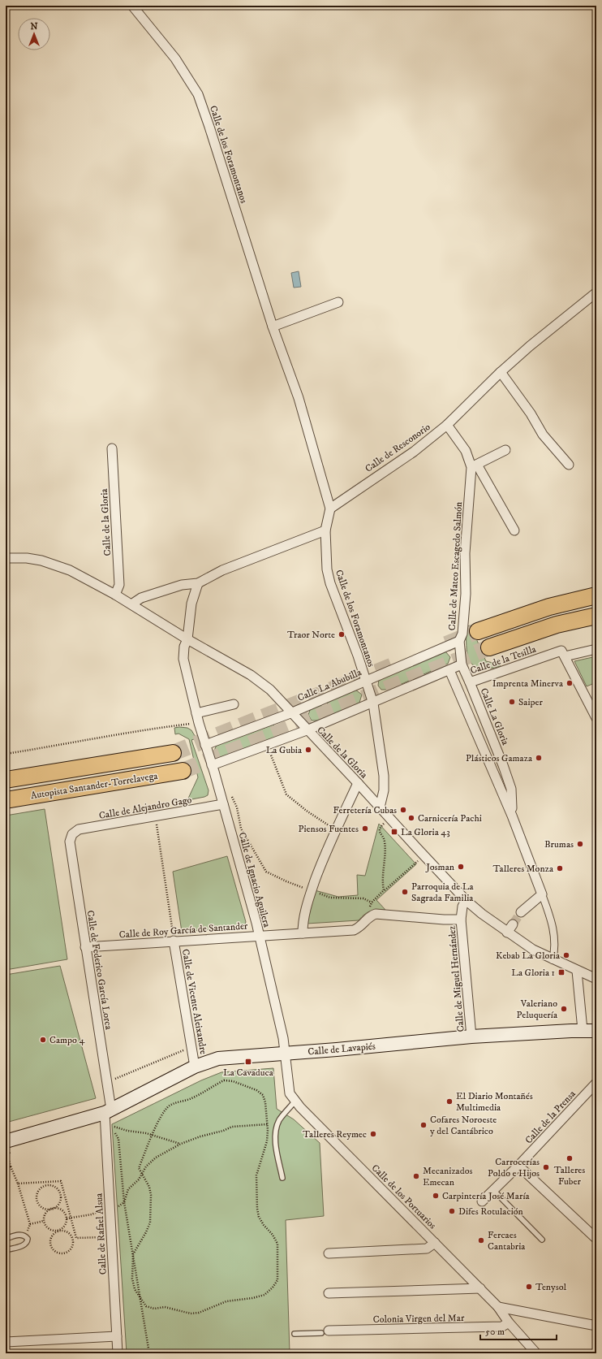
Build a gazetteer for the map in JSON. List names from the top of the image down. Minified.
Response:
{"streets":{"highway":["Autopista Santander-Torrelavega"],"main road":["Calle de Lavapiés"],"street":["Calle de los Foramontanos","Calle de Resconorio","Calle de la Gloria","Calle de Mateo Escagedo Salmón","Calle de la Tesilla","Calle La Abubilla","Calle La Gloria","Calle de Alejandro Gago","Calle de Ignacio Aguilera","Calle de Roy García de Santander","Calle de Federico García Lorca","Calle de Miguel Hernández","Calle de Vicente Aleixandre","Calle de la Prensa","Calle de los Portuarios","Calle de Rafael Alsua","Colonia Virgen del Mar"]},"crossings":[["Calle de los Foramontanos","Calle de Resconorio"],["Calle de los Foramontanos","Calle de la Gloria"],["Calle de los Foramontanos","Calle La Abubilla"],["Calle de Resconorio","Calle de Mateo Escagedo Salmón"],["Calle de la Gloria","Calle La Abubilla"],["Calle de la Gloria","Calle de Ignacio Aguilera"],["Calle de Mateo Escagedo Salmón","Calle de la Tesilla"],["Calle de Mateo Escagedo Salmón","Calle La Abubilla"],["Calle de la Tesilla","Calle La Gloria"],["Calle La Abubilla","Calle de Ignacio Aguilera"],["Calle de Alejandro Gago","Calle de Ignacio Aguilera"],["Calle de Alejandro Gago","Calle de Federico García Lorca"],["Calle de Ignacio Aguilera","Calle de Roy García de Santander"],["Calle de Ignacio Aguilera","Calle de Lavapiés"],["Calle de Ignacio Aguilera","Calle de los Portuarios"],["Calle de Roy García de Santander","Calle de Federico García Lorca"],["Calle de Roy García de Santander","Calle de Vicente Aleixandre"],["Calle de Federico García Lorca","Calle de Lavapiés"],["Calle de Federico García Lorca","Calle de Rafael Alsua"],["Calle de Miguel Hernández","Calle de Lavapiés"],["Calle de Vicente Aleixandre","Calle de Lavapiés"],["Calle de Lavapiés","Calle de los Portuarios"],["Calle de Lavapiés","Calle de Rafael Alsua"],["Calle de los Portuarios","Colonia Virgen del Mar"]],"places":{"other":["Traor Norte","Imprenta Minerva","Saiper","La Gubia","Plásticos Gamaza","Ferretería Cubas","Carnicería Pachi","Piensos Fuentes","Brumas","Josman","Talleres Monza","Parroquia de La Sagrada Familia","Kebab La Gloria","Valeriano Peluquería","Campo 4","El Diario Montañés Multimedia","Cofares Noroeste y del Cantábrico","Talleres Reymec","Talleres Fuber","Carrocerías Poldo e Hijos","Mecanizados Emecan","Carpintería José María","Difes Rotulación","Fercaes Cantabria","Tenysol"],"transit":["La Gloria 43","La Gloria 1","La Cavaduca"]},"scale_bar":"50 m","north":"top"}
